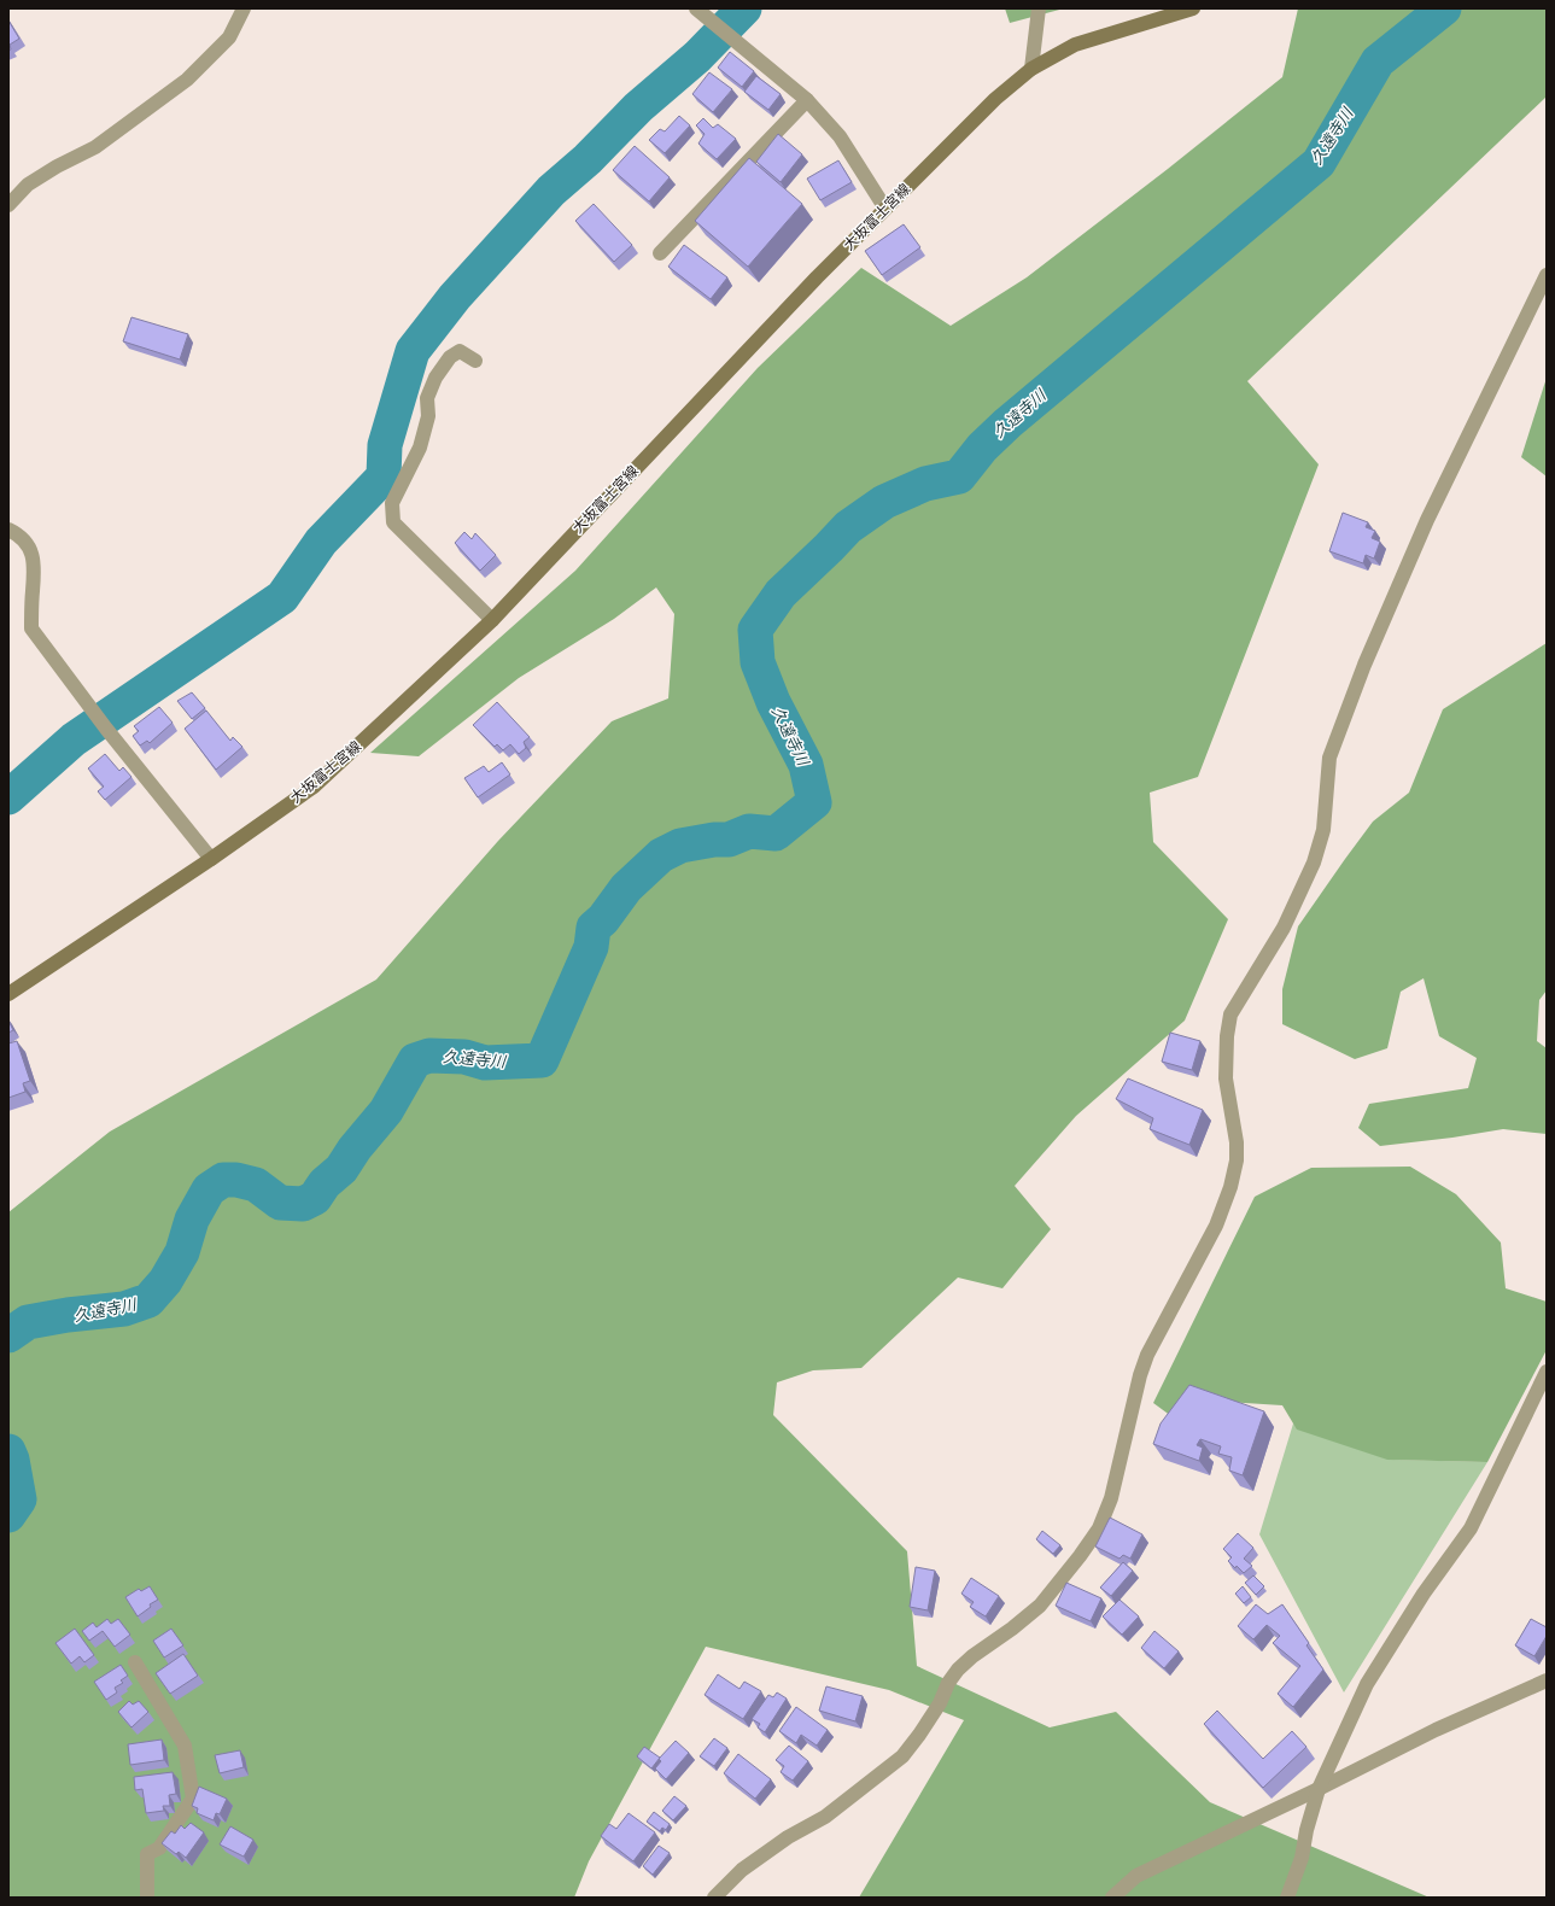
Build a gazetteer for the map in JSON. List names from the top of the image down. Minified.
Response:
{"streets":{"main road":["大坂富士宮線"]},"water":["久遠寺川"]}
